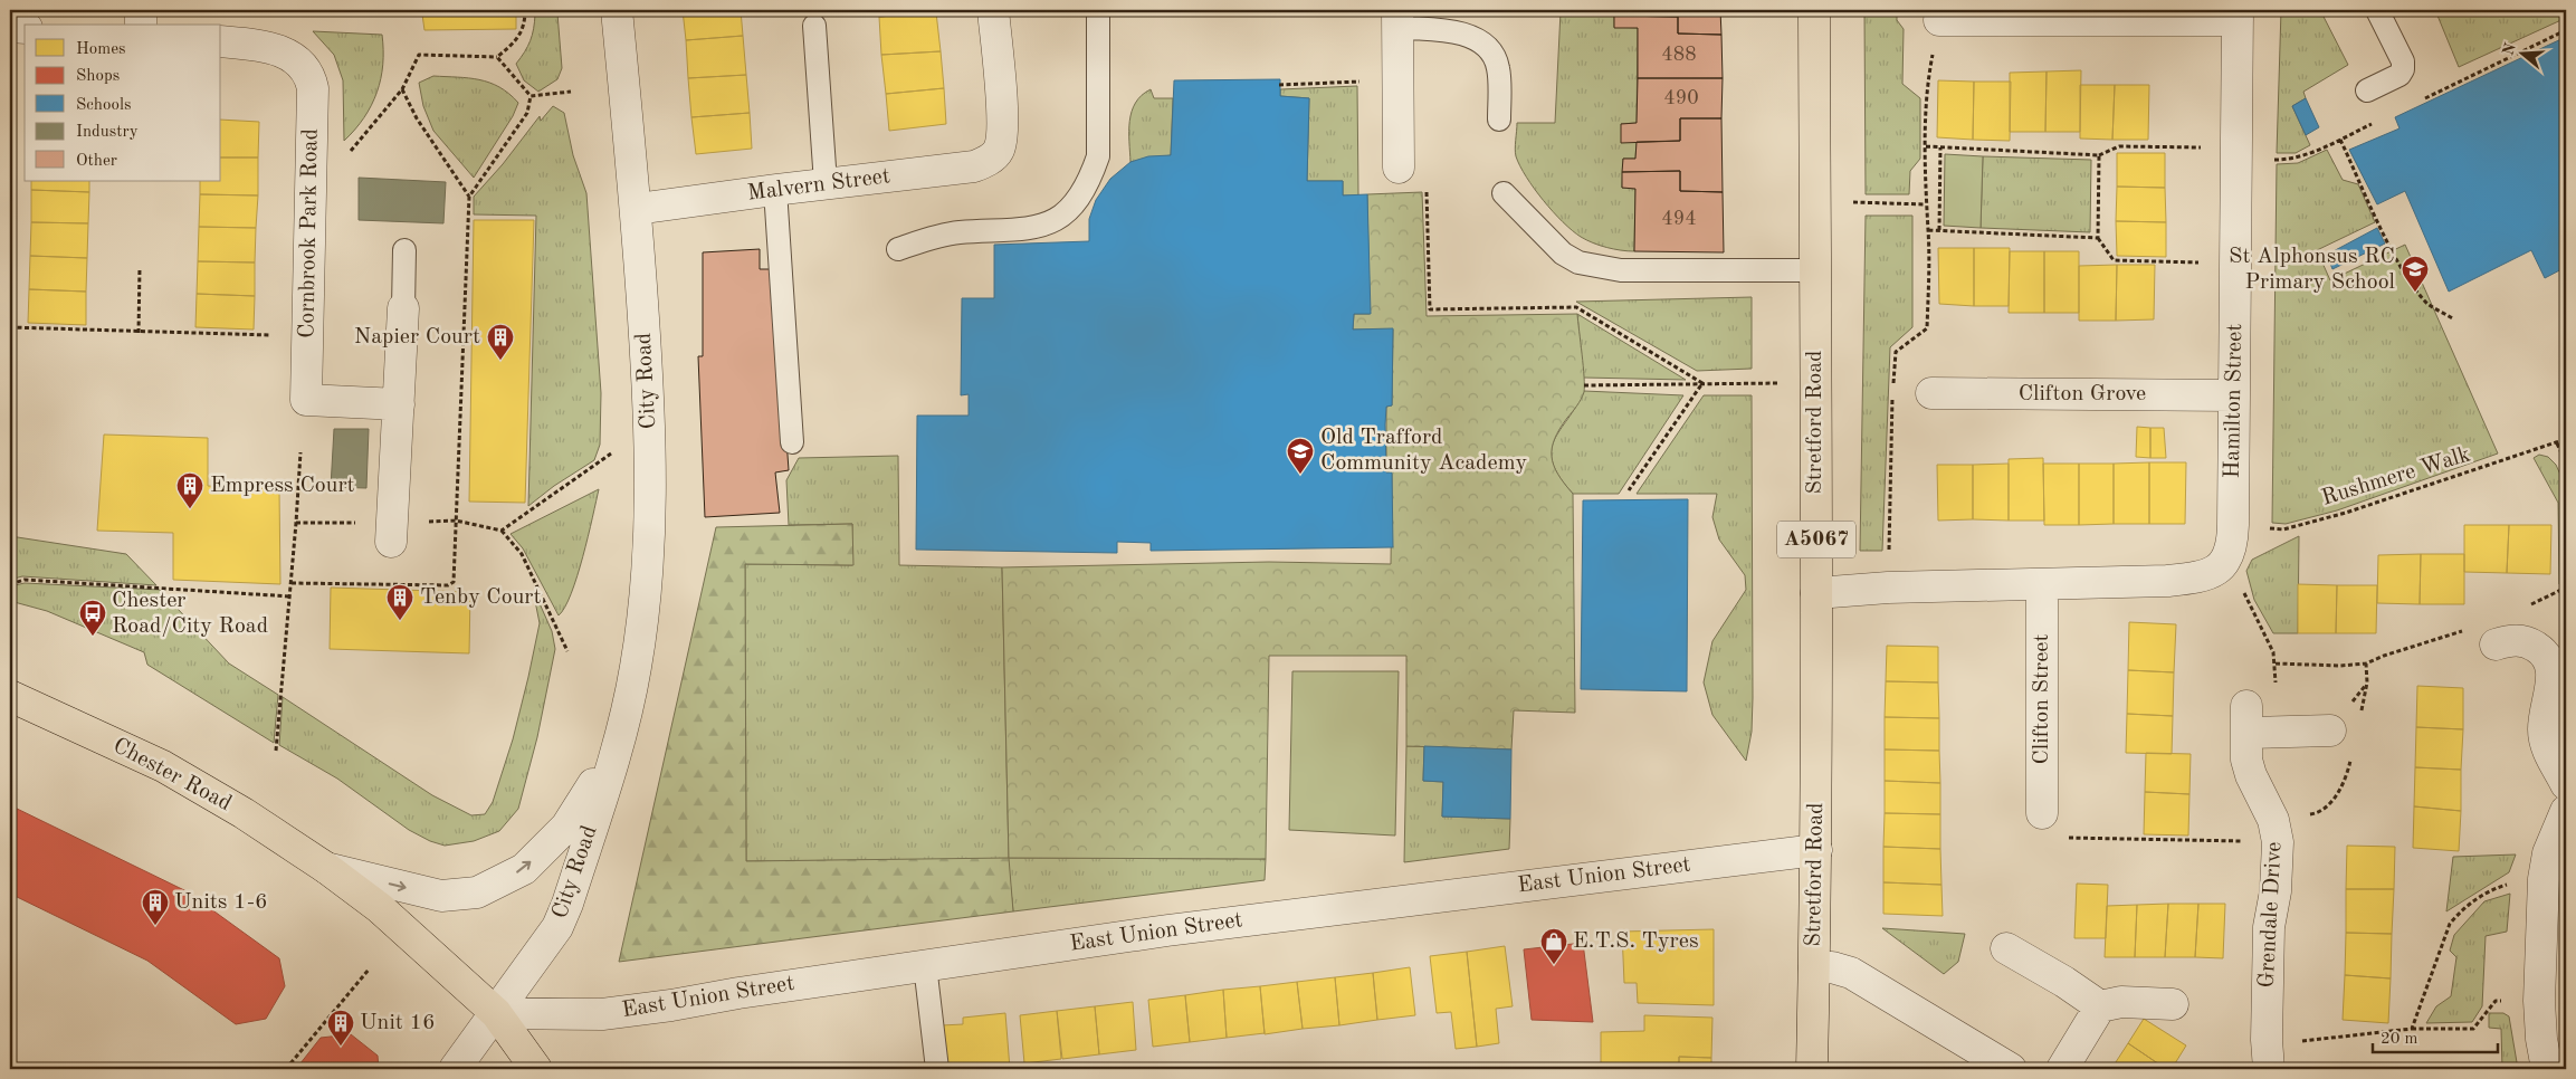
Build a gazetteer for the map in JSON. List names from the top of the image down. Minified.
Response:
{"streets":{"main road":["Stretford Road","A5067","Chester Road"],"street":["Malvern Street","Cornbrook Park Road","City Road","Clifton Grove","Hamilton Street","Clifton Street","East Union Street","Grendale Drive"],"path":["Rushmere Walk"]},"crossings":[["Malvern Street","City Road"],["City Road","Chester Road"],["City Road","East Union Street"],["Clifton Grove","Hamilton Street"],["Hamilton Street","Rushmere Walk"],["Stretford Road","East Union Street"],["Chester Road","East Union Street"]],"places":{"school or university":["St Alphonsus RC Primary School","Old Trafford Community Academy"],"building":["Napier Court","Empress Court","Tenby Court","Units 1-6","Unit 16"],"bus stop":["Chester Road/City Road"],"shop":["E.T.S. Tyres"]},"house_numbers":["488","490","494"],"legend":["Homes","Shops","Schools","Industry","Other"],"scale_bar":"20 m","north":"left"}
